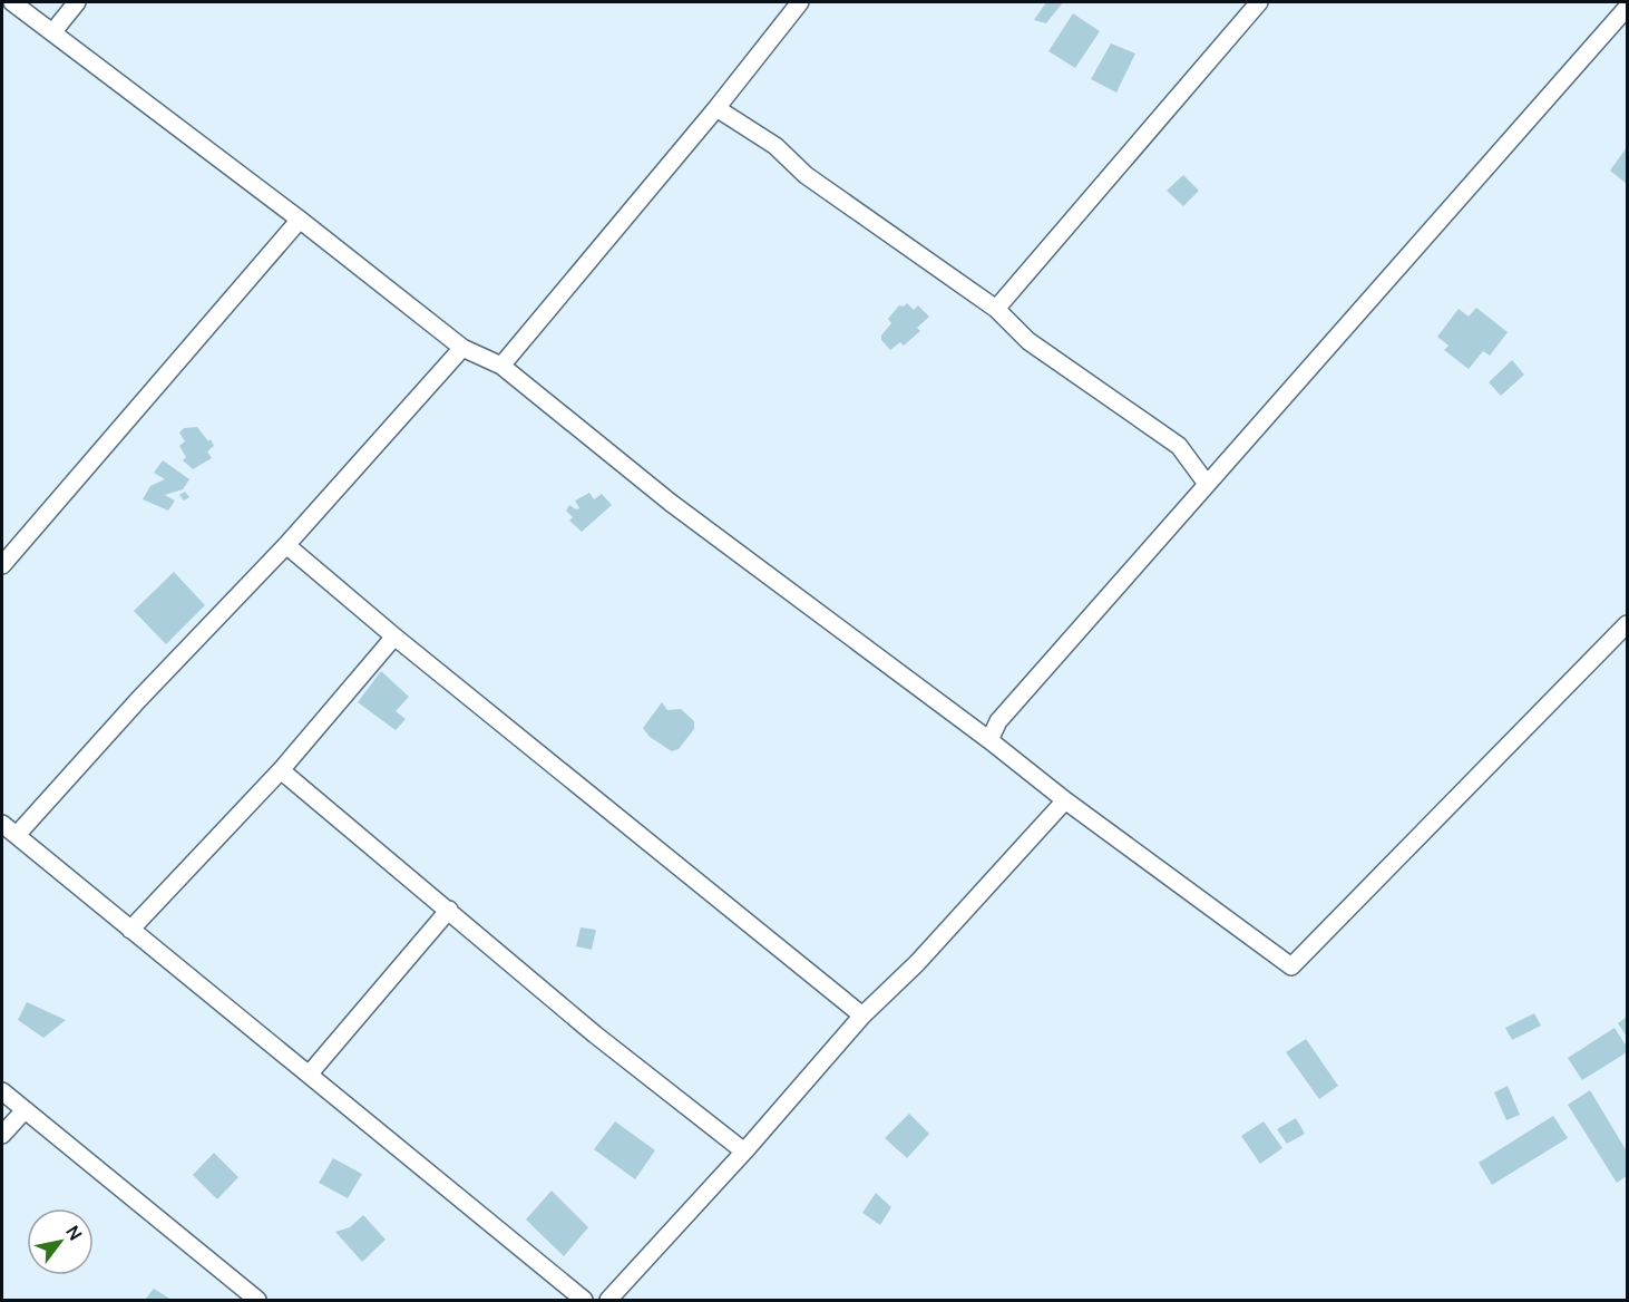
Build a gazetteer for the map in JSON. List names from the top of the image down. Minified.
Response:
{"north":"top right"}
